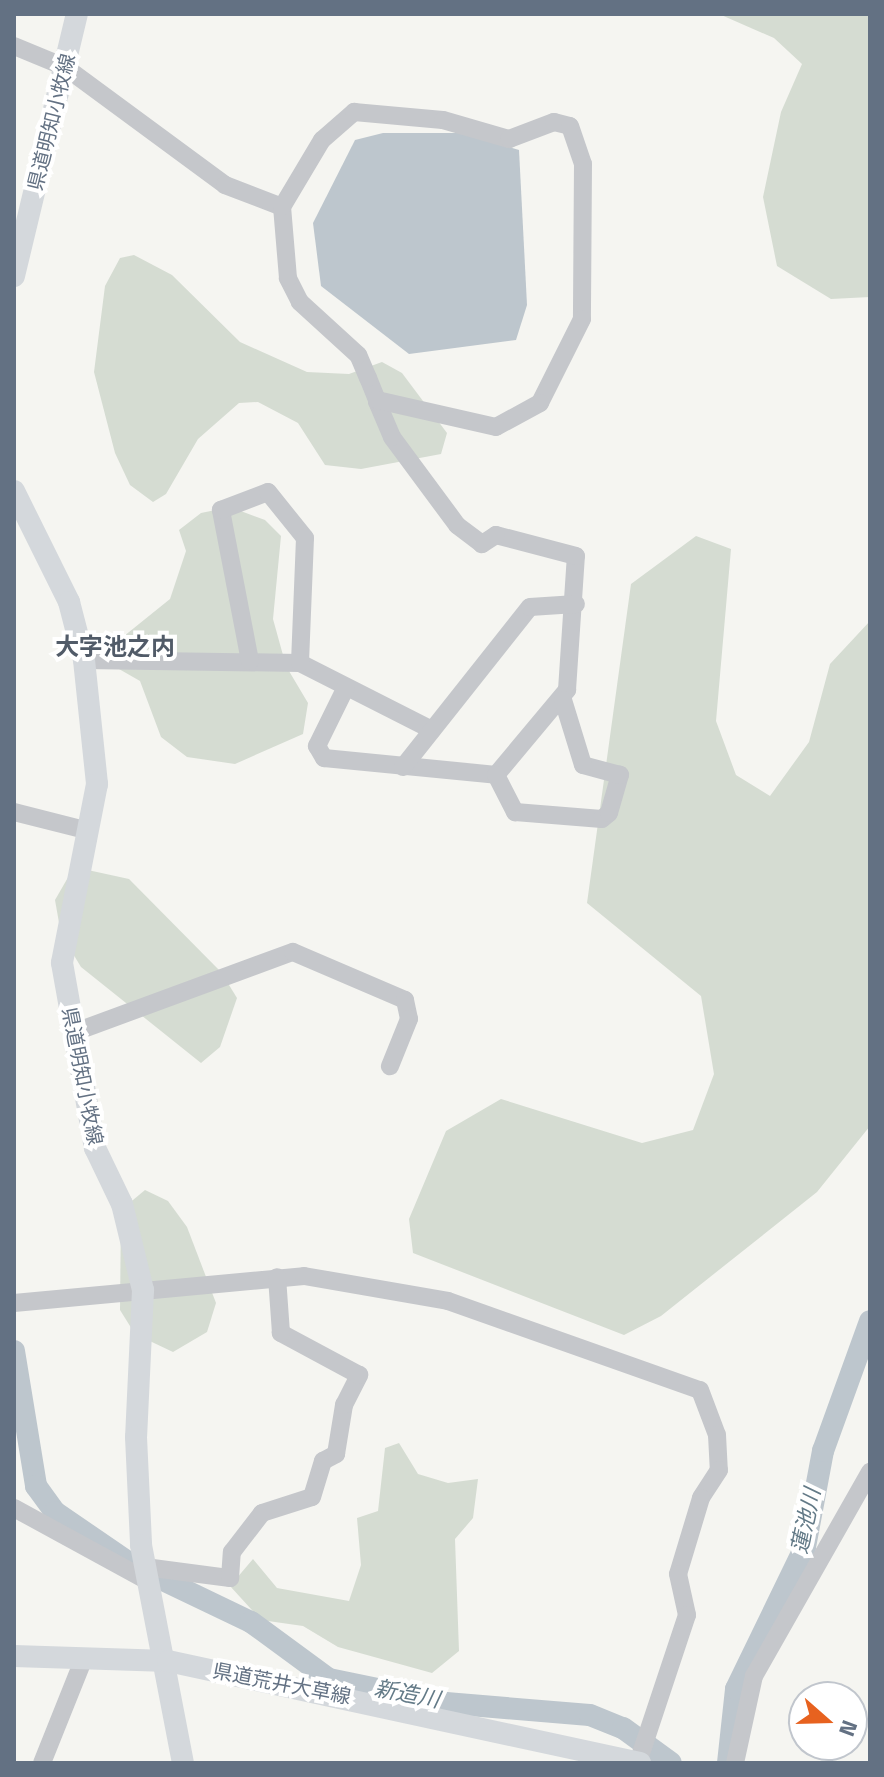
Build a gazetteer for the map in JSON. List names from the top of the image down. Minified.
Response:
{"streets":{"main road":["県道明知小牧線","県道荒井大草線"]},"crossings":[["県道明知小牧線","県道荒井大草線"]],"districts":["大字池之内"],"water":["蓮池川","新造川"],"north":"right"}
